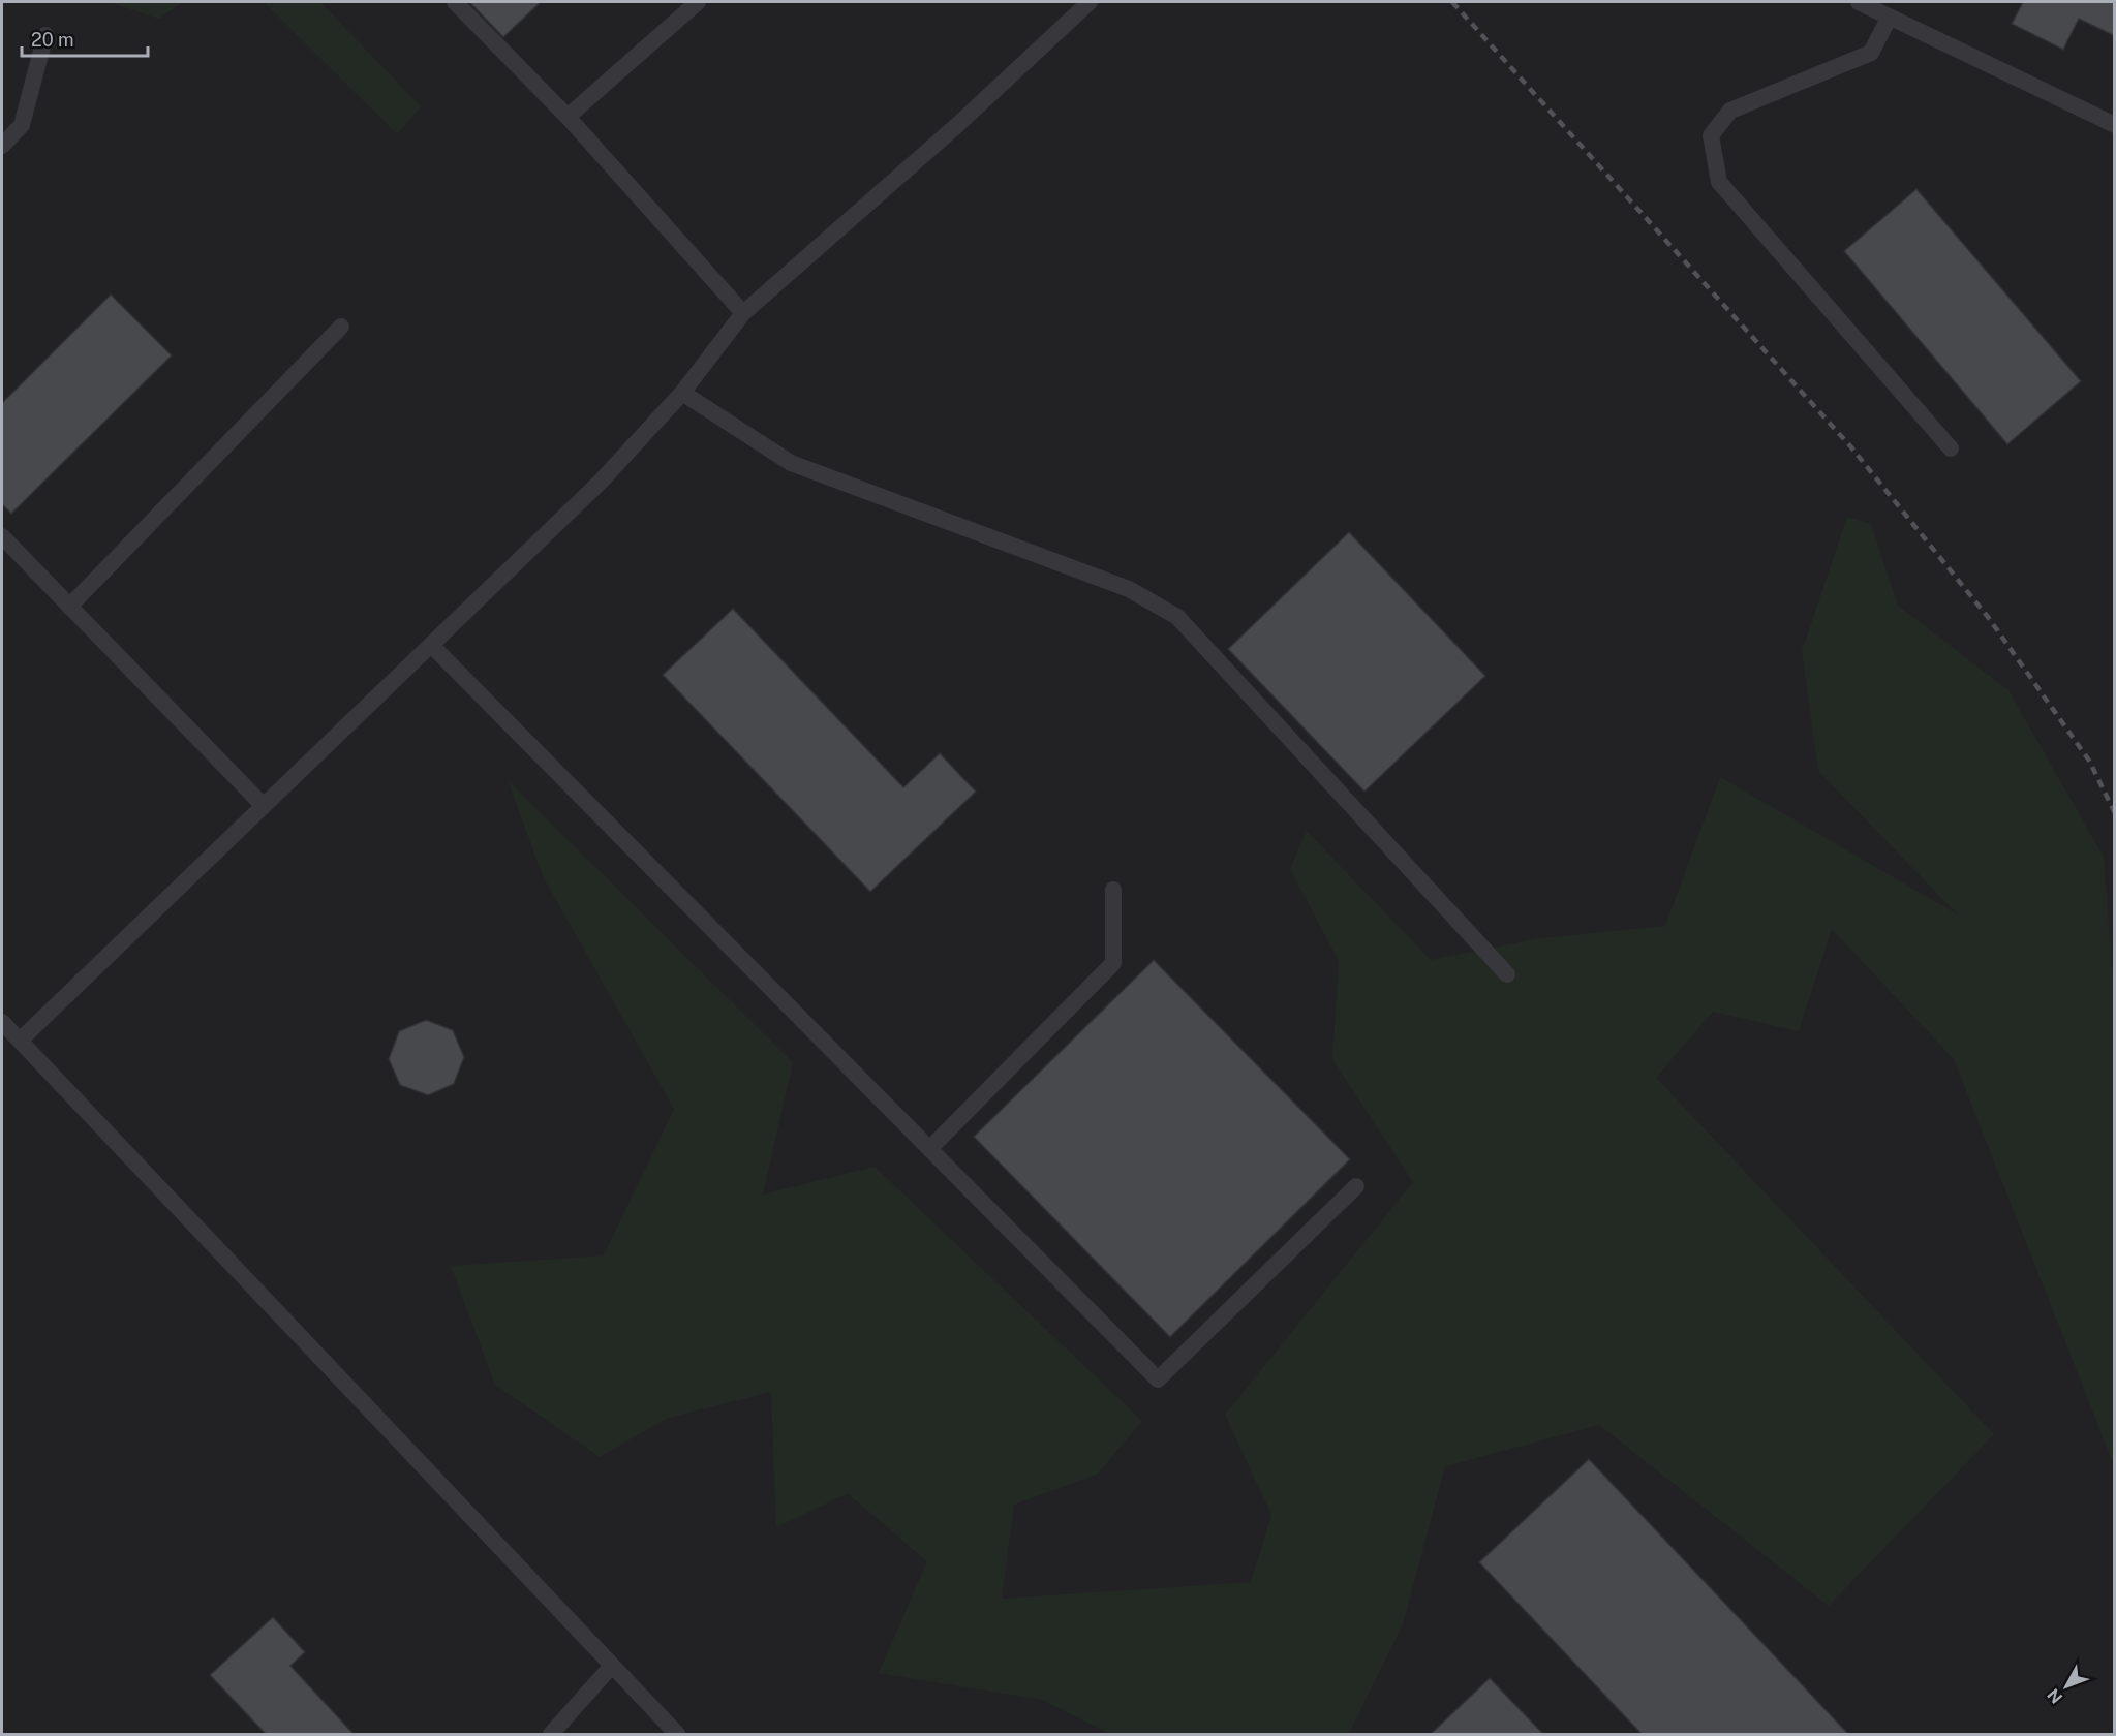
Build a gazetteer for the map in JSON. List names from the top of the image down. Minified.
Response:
{"scale_bar":"20 m","north":"bottom left"}
